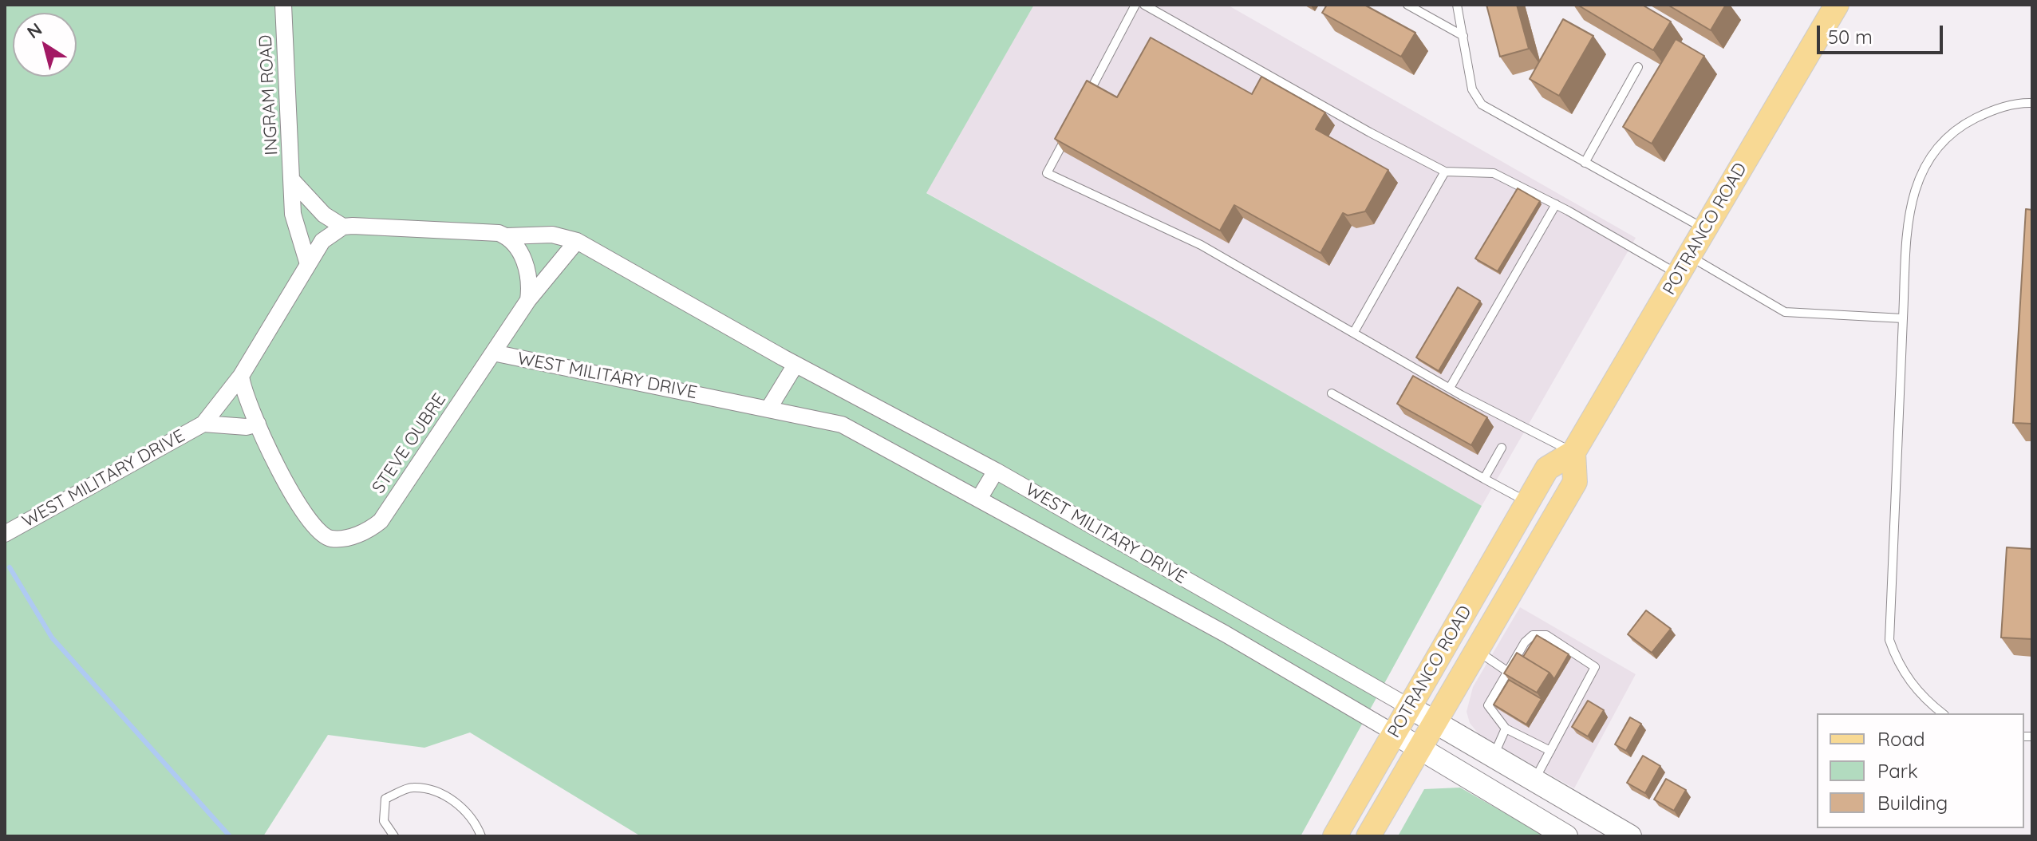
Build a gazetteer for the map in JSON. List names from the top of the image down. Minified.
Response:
{"streets":{"main road":["POTRANCO ROAD","WEST MILITARY DRIVE"],"street":["INGRAM ROAD","STEVE OUBRE"]},"crossings":[["POTRANCO ROAD","WEST MILITARY DRIVE"],["WEST MILITARY DRIVE","STEVE OUBRE"]],"legend":["Road","Park","Building"],"scale_bar":"50 m","north":"top left"}
